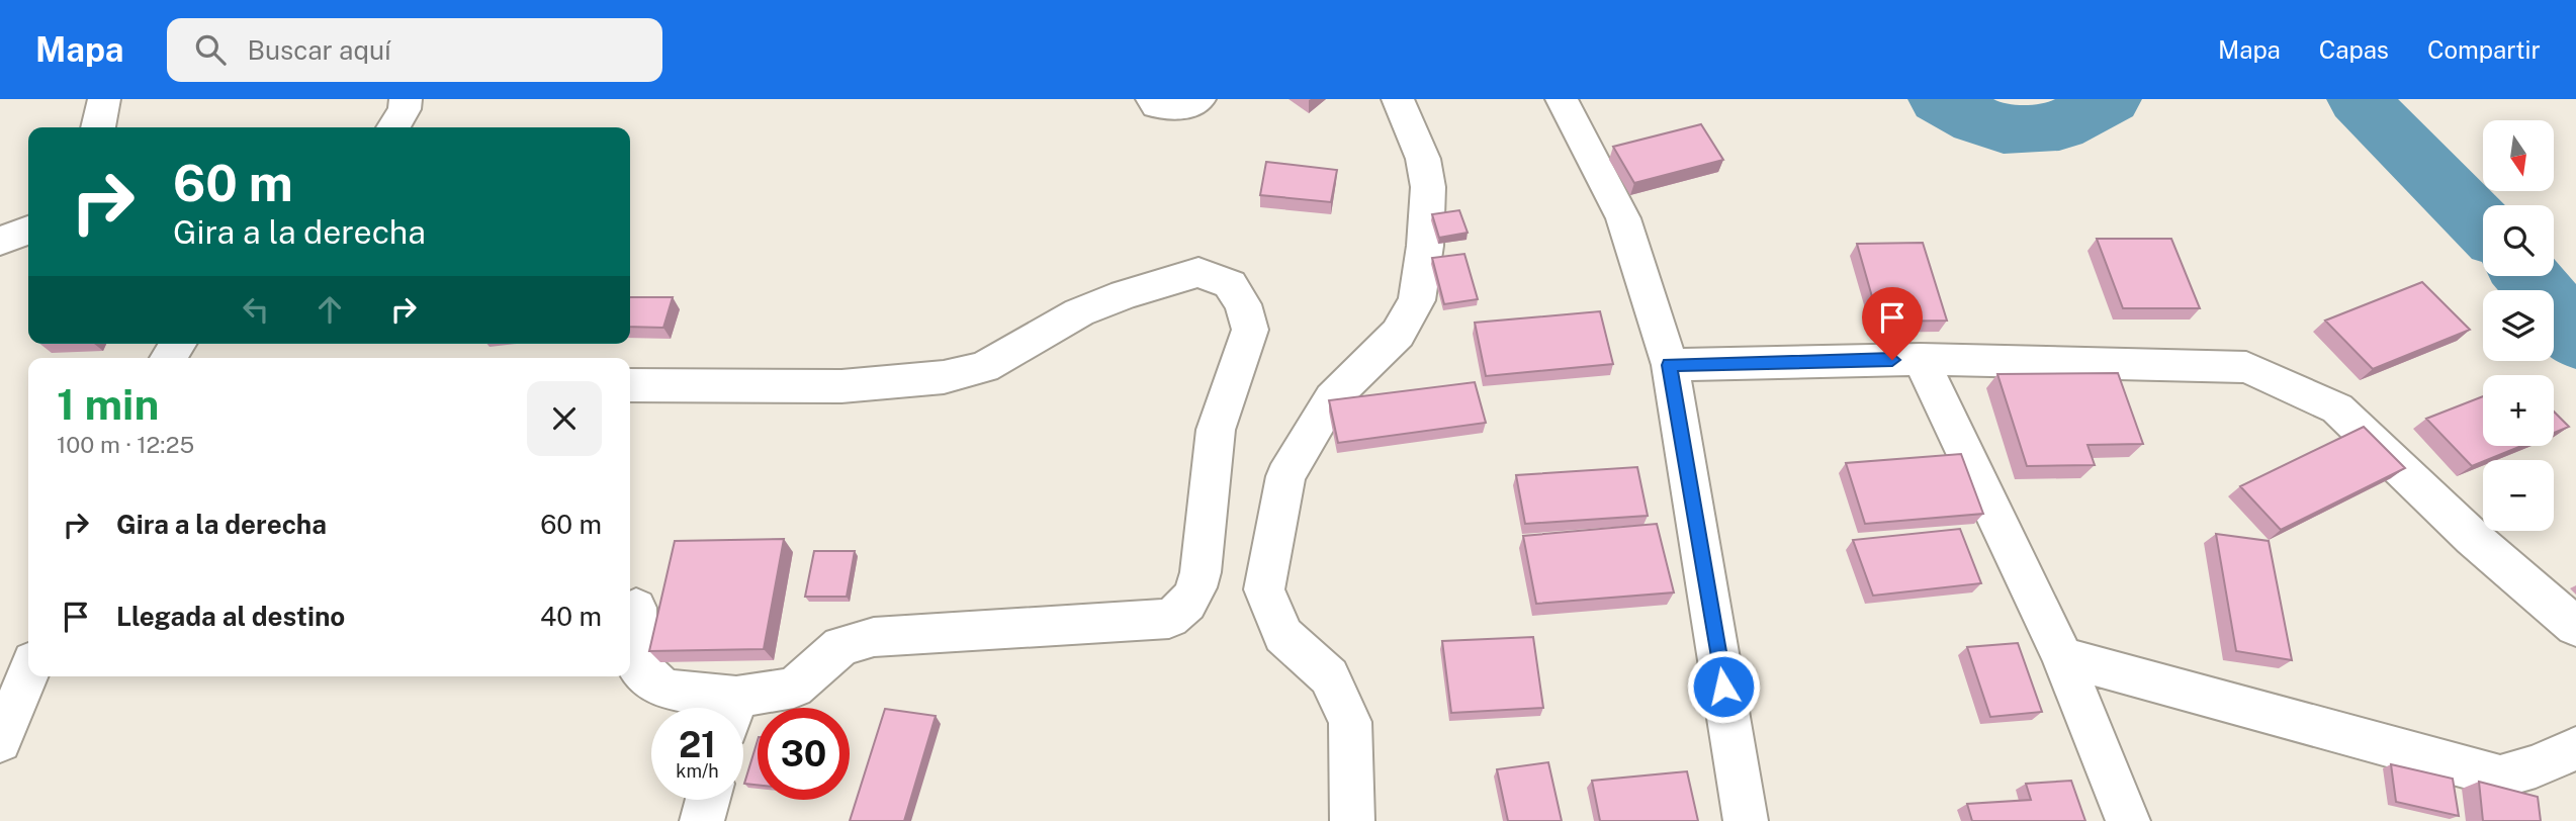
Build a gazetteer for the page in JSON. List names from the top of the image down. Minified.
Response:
{"north":"bottom","page":{"header":"Mapa","search":"Buscar aquí","nav":["Mapa","Capas","Compartir"],"map_buttons":["+","−"],"turn":["60 m","Gira a la derecha"],"heading":["1 min","100 m · 12:25"],"list":[{"name":"Gira a la derecha","value":"60 m"},{"name":"Llegada al destino","value":"40 m"}],"speed":"21 km/h","limit":"30"}}
